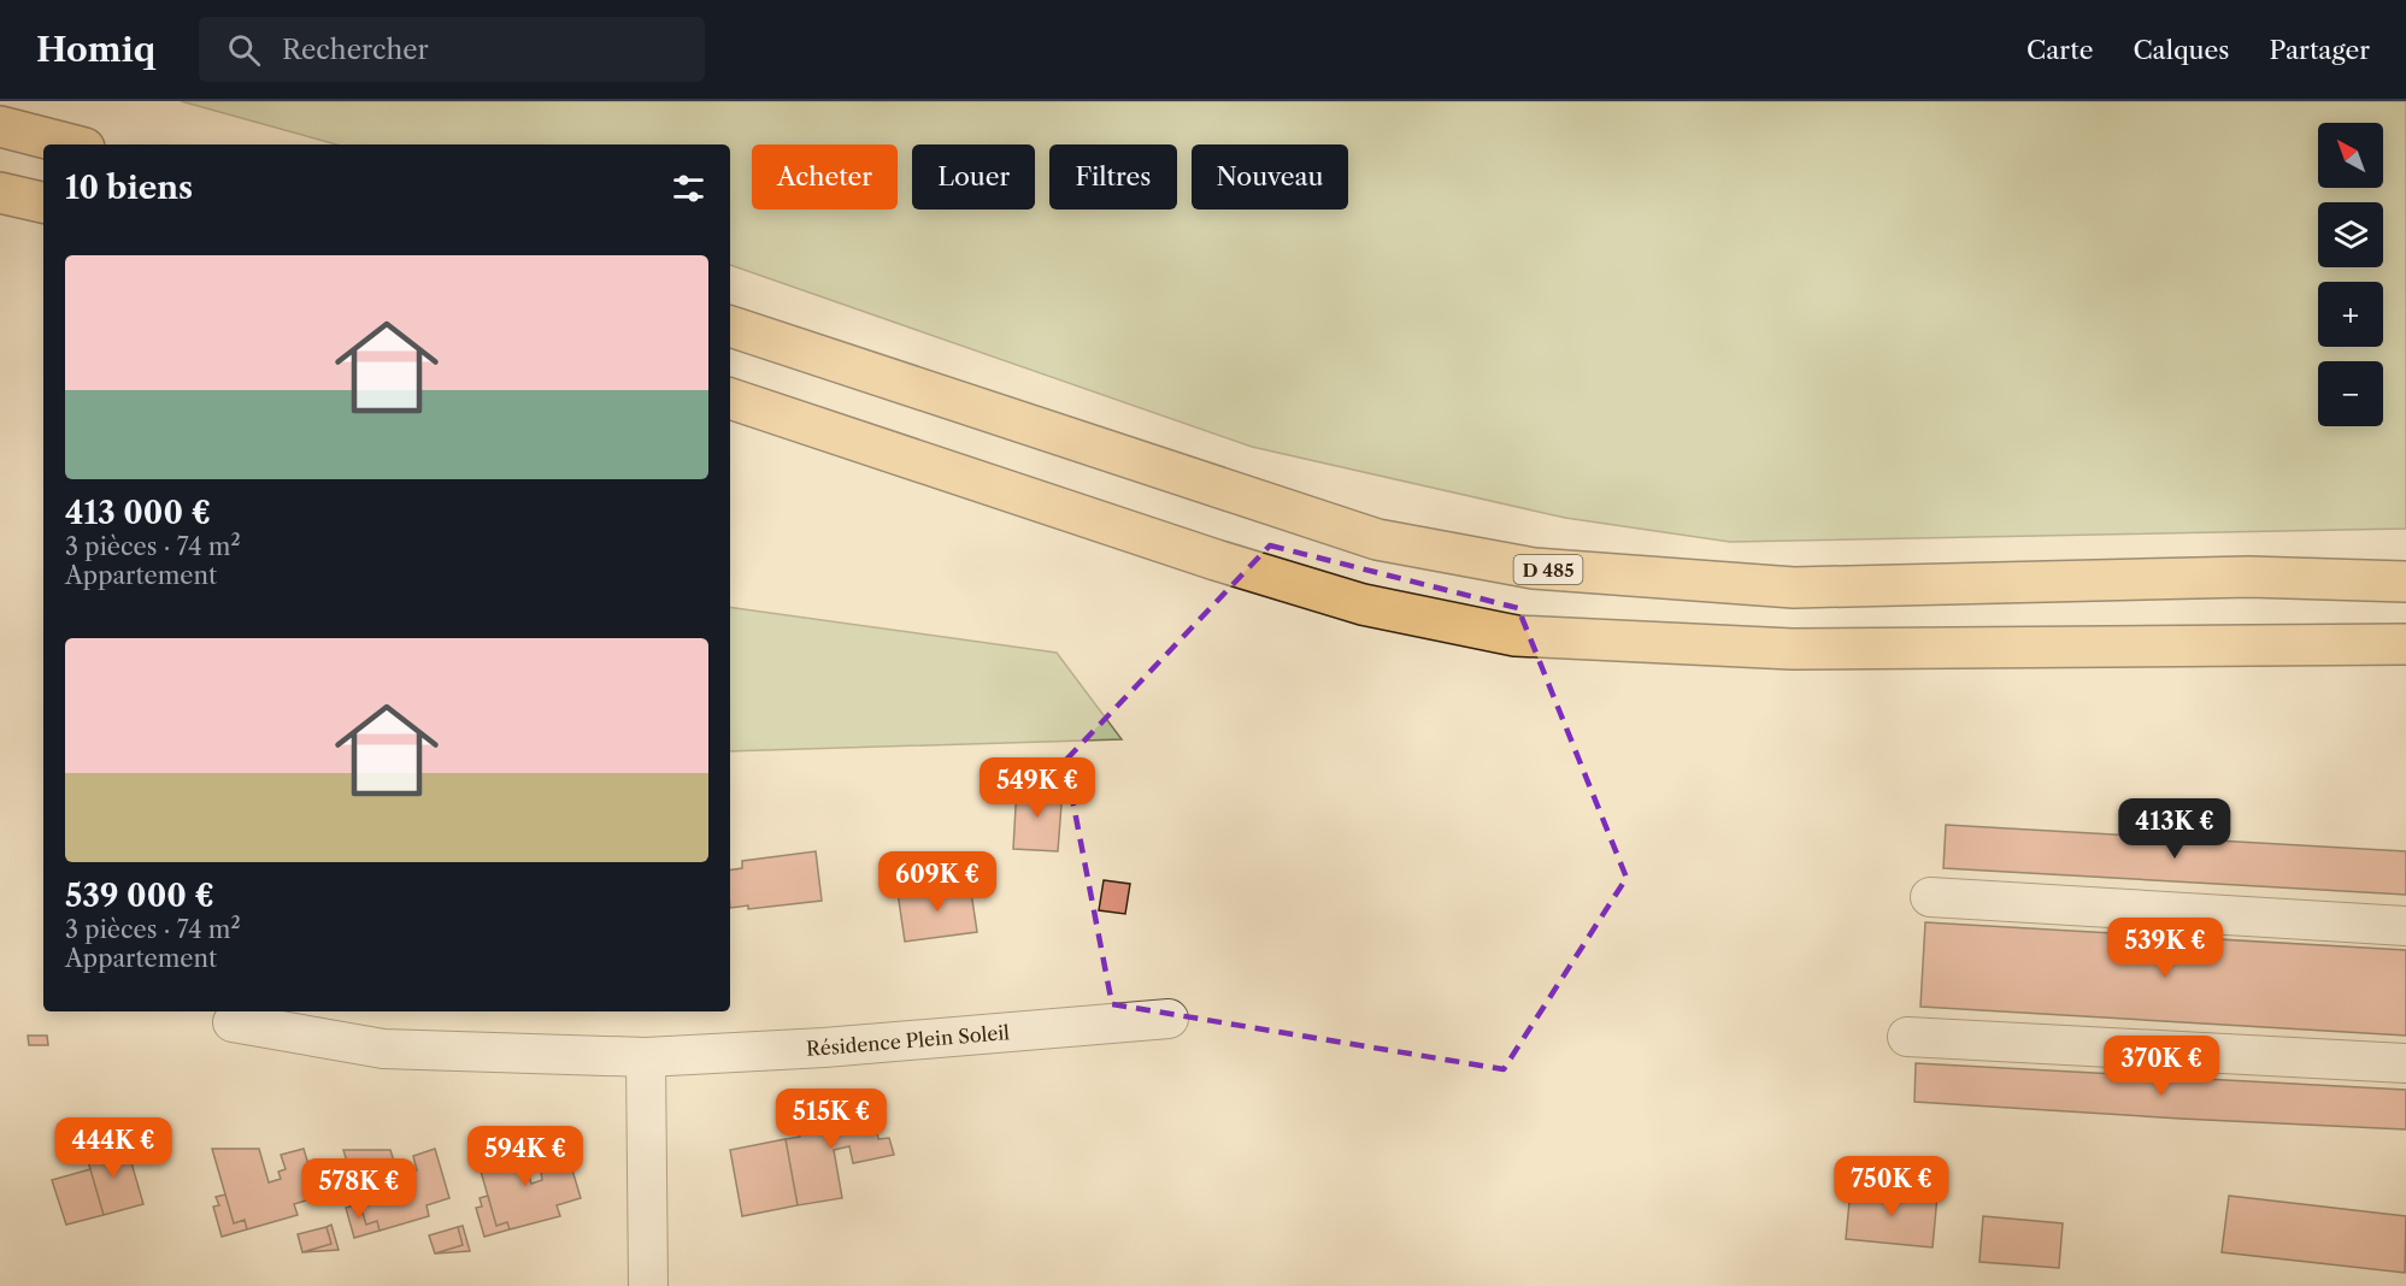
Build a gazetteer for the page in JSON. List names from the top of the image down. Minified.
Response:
{"streets":{"highway":["D 485"],"street":["Résidence Plein Soleil"]},"north":"top left","page":{"header":"Homiq","search":"Rechercher","nav":["Carte","Calques","Partager"],"map_buttons":["+","−"],"chip":["Acheter","Louer","Filtres","Nouveau"],"heading":"10 biens","list":[{"name":"413 000 €","note":"3 pièces · 74 m² · Appartement"},{"name":"539 000 €","note":"3 pièces · 74 m² · Appartement"}],"price":["549K €","413K €","609K €","539K €","370K €","515K €","444K €","594K €","750K €","578K €"]}}
